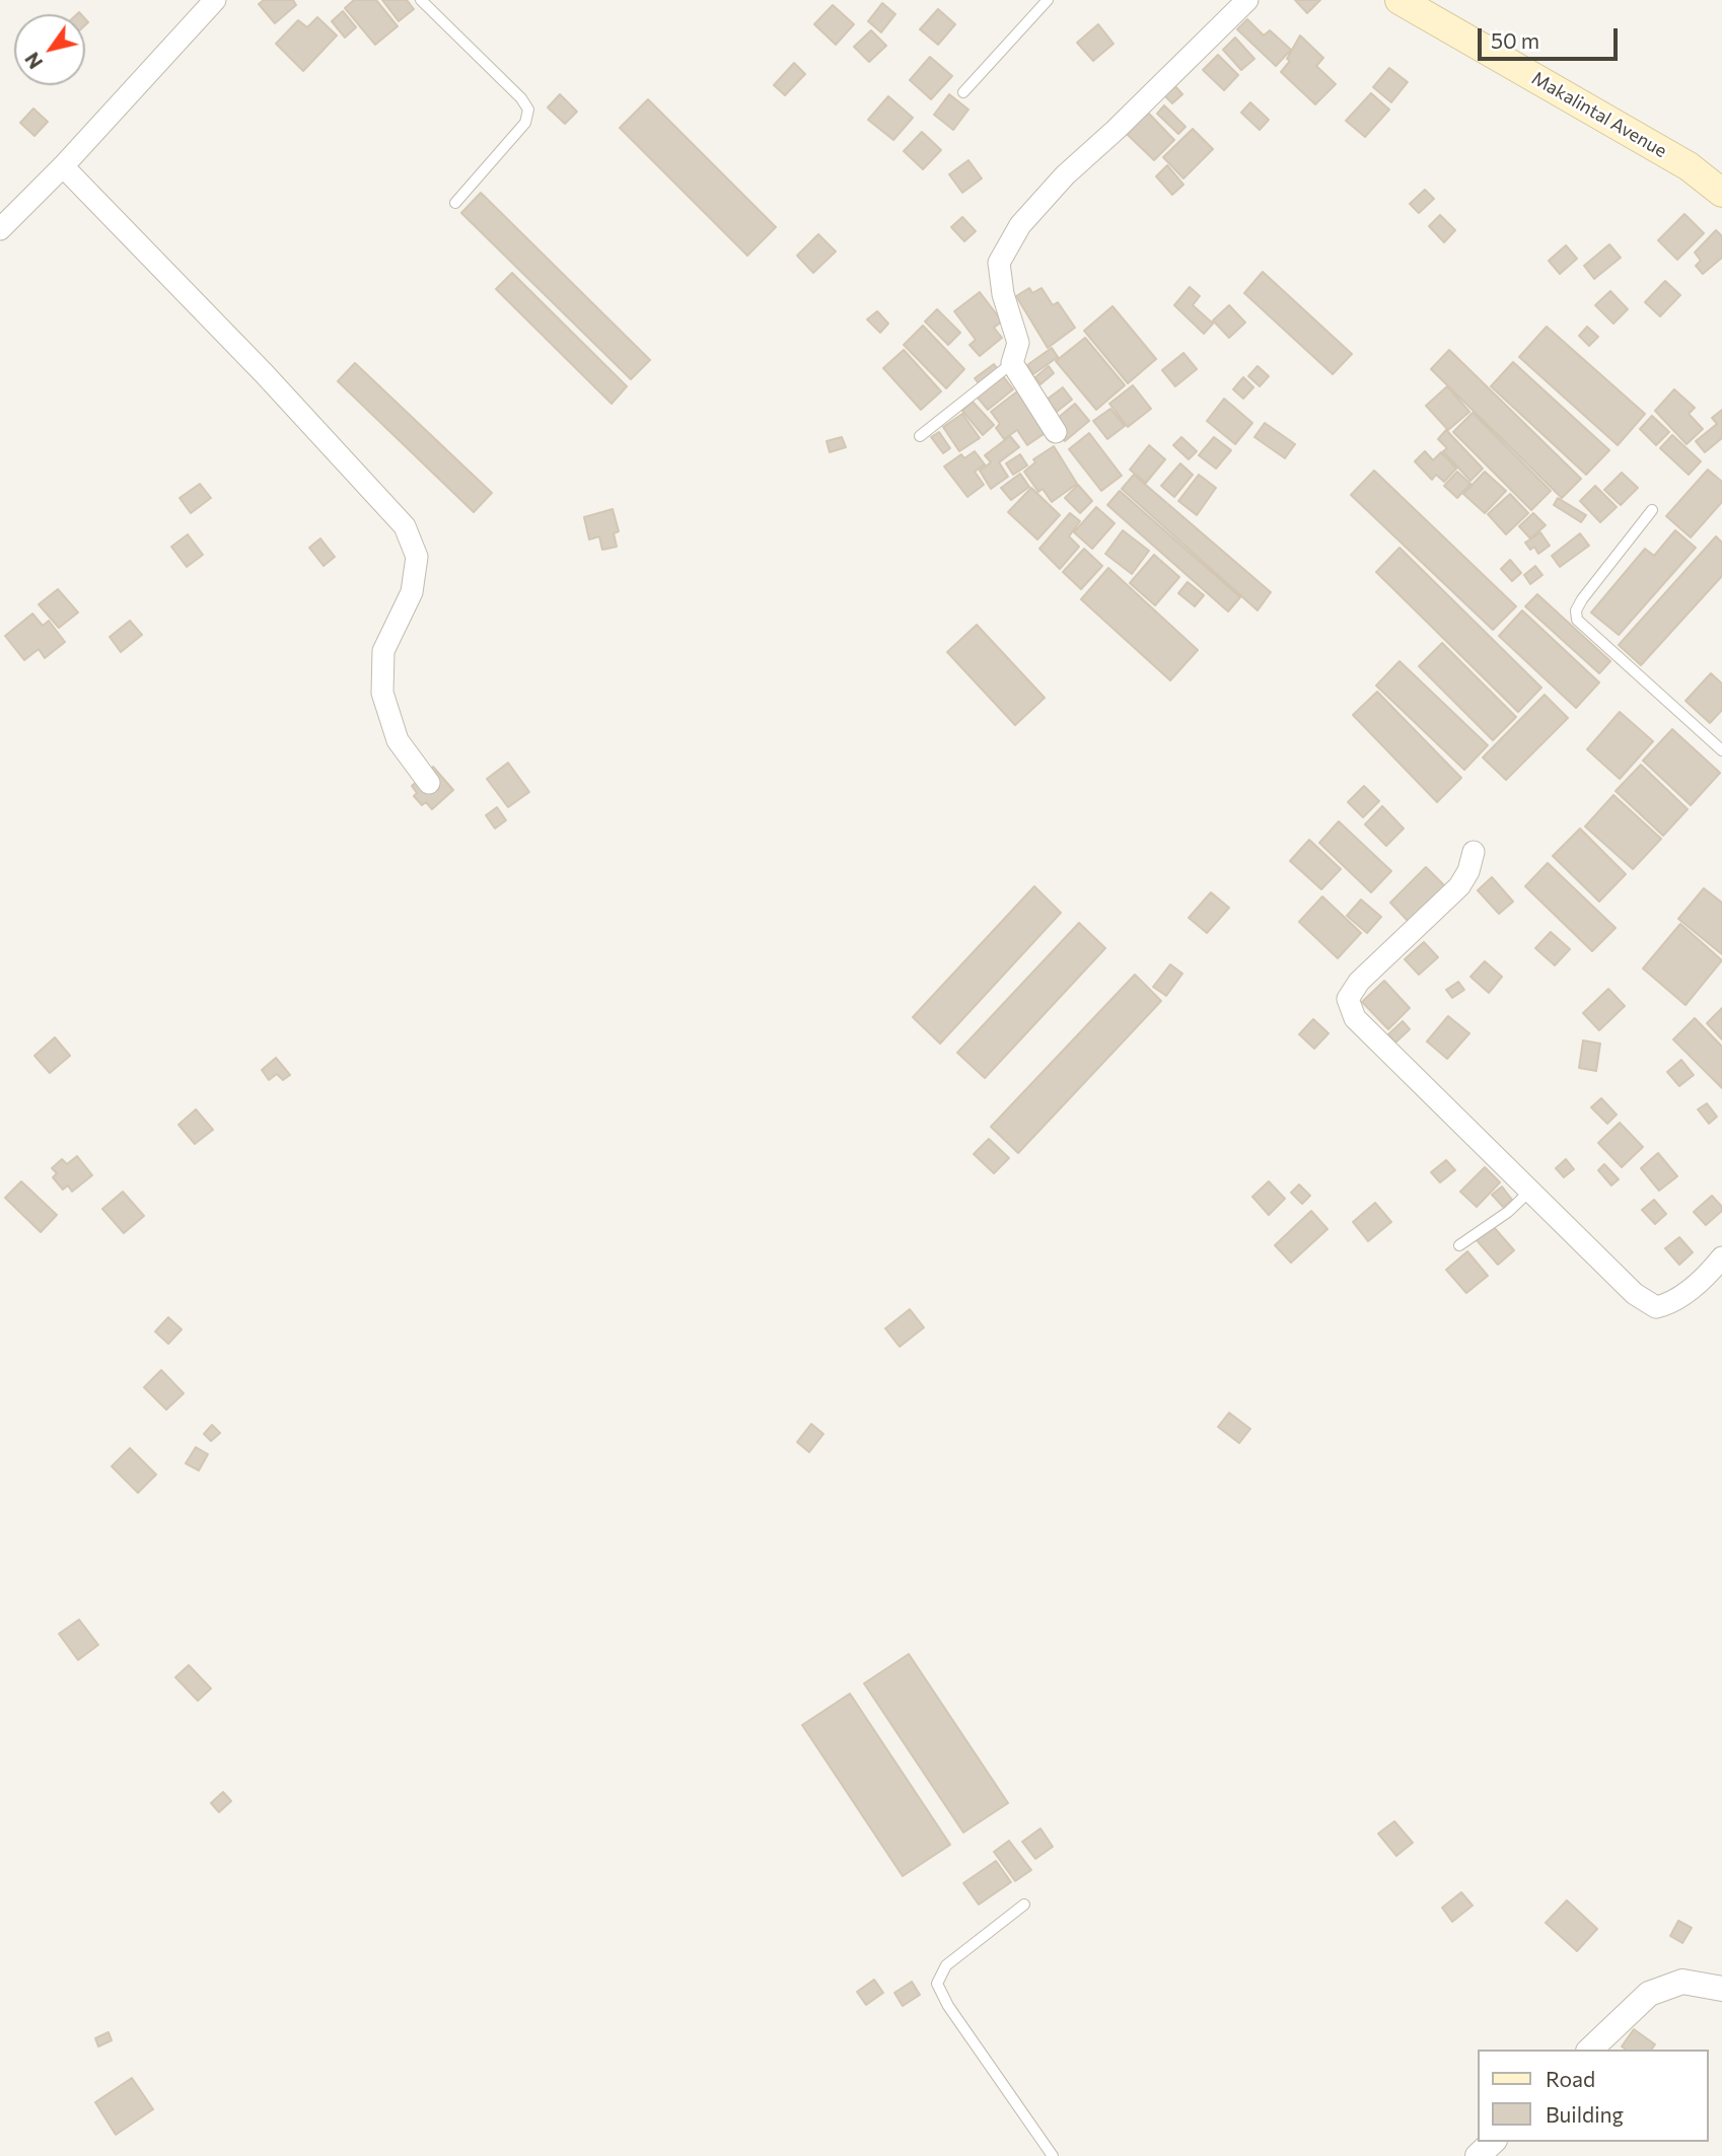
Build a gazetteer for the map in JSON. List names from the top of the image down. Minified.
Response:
{"streets":{"main road":["Makalintal Avenue"]},"legend":["Road","Building"],"scale_bar":"50 m","north":"bottom left"}
